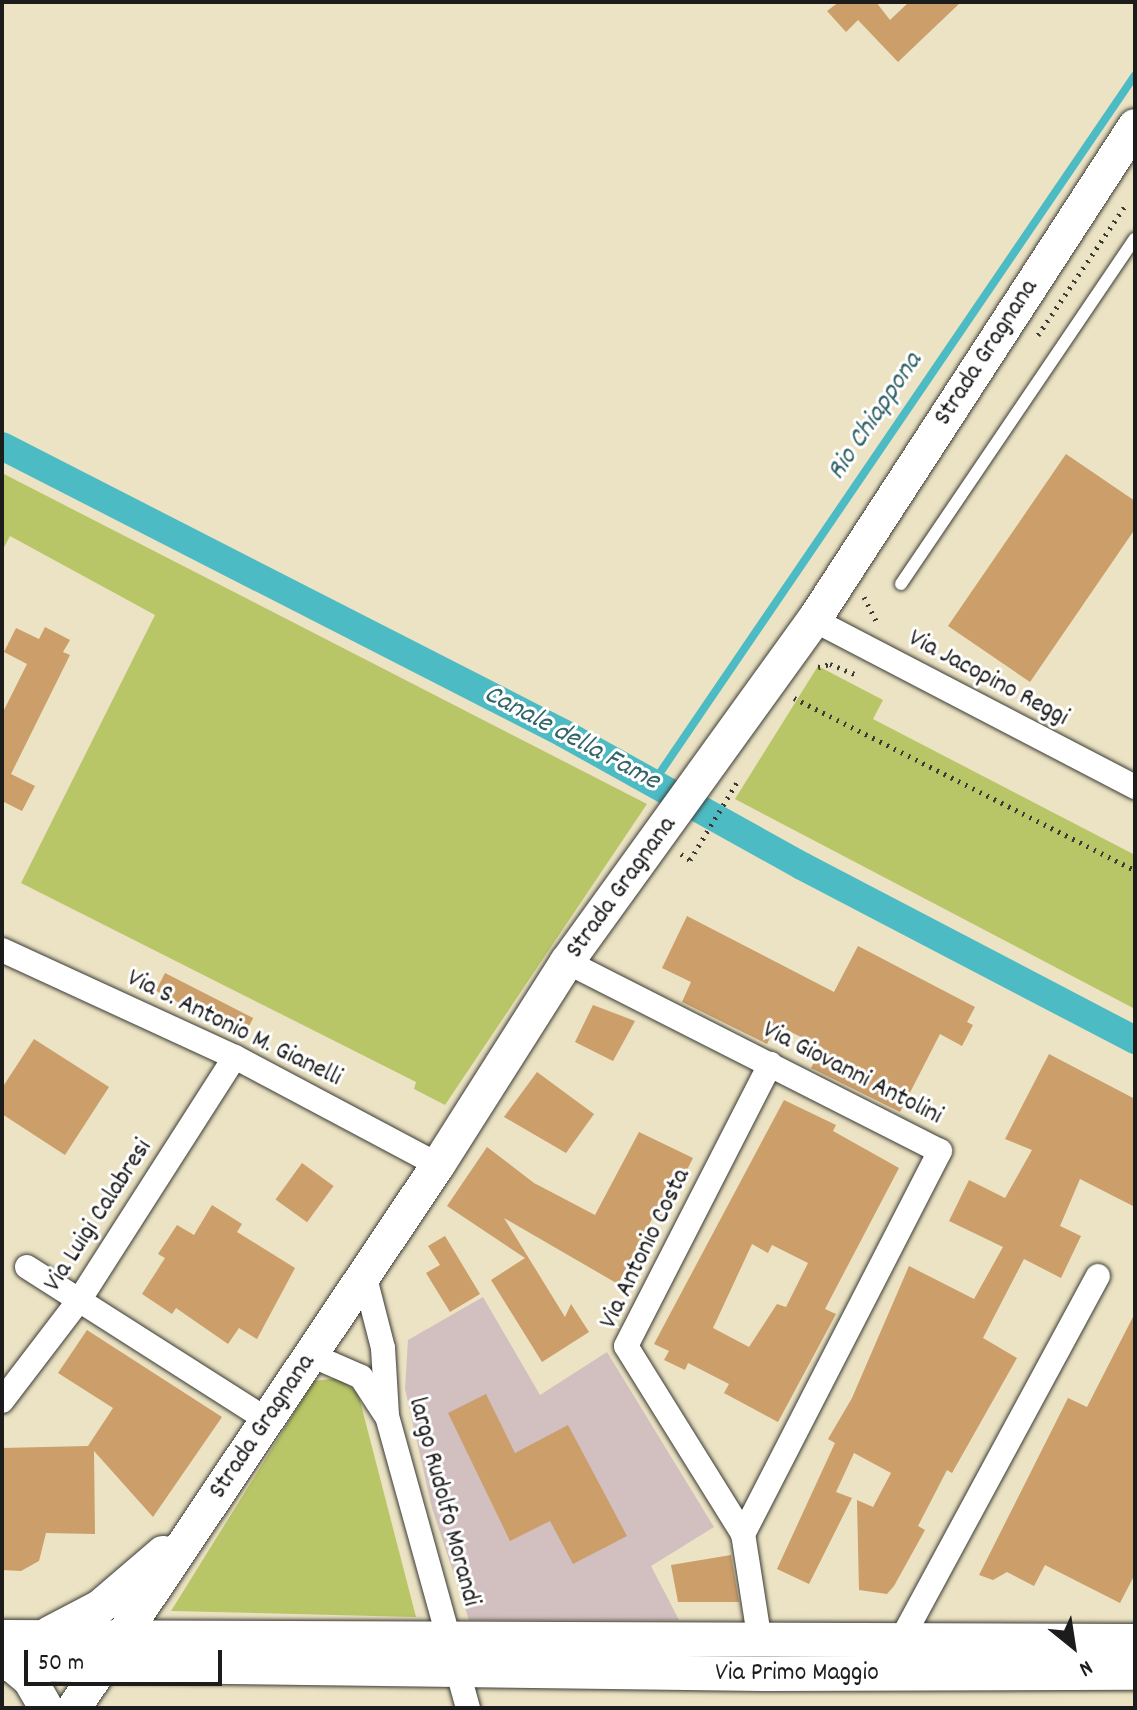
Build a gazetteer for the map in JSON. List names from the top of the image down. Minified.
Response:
{"streets":{"street":["Strada Gragnana","Via Jacopino Reggi","Via S. Antonio M. Gianelli","Via Giovanni Antolini","Via Luigi Calabresi","Via Antonio Costa","largo Rudolfo Morandi","Via Primo Maggio"]},"crossings":[["Strada Gragnana","Via Jacopino Reggi"],["Strada Gragnana","Via S. Antonio M. Gianelli"],["Strada Gragnana","Via Giovanni Antolini"],["Strada Gragnana","largo Rudolfo Morandi"],["Via S. Antonio M. Gianelli","Via Luigi Calabresi"],["Via Giovanni Antolini","Via Antonio Costa"],["largo Rudolfo Morandi","Via Primo Maggio"]],"water":["Rio Chiappona","Canale della Fame"],"scale_bar":"50 m","north":"bottom right"}
